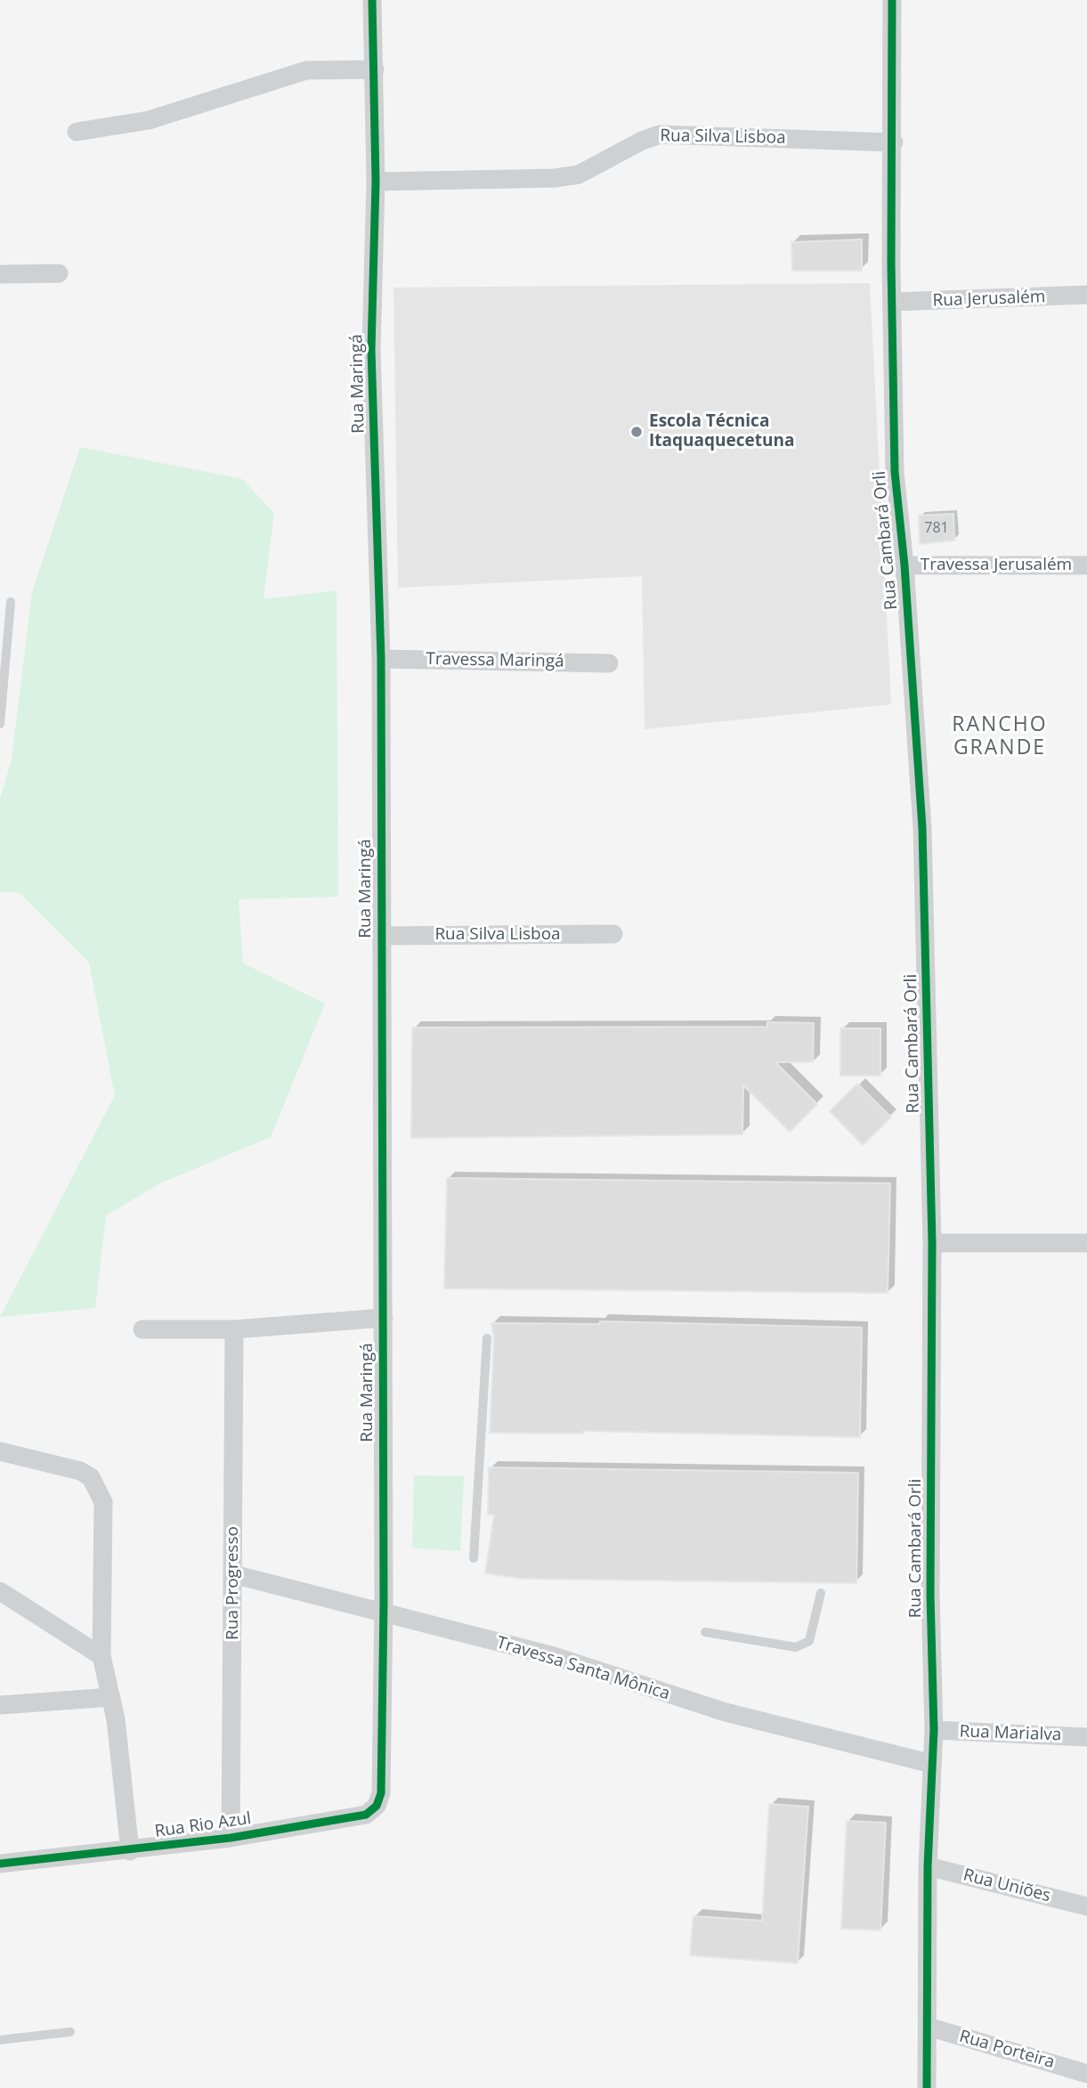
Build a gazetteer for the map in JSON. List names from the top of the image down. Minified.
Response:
{"streets":{"street":["Rua Silva Lisboa","Rua Jerusalém","Rua Maringá","Rua Cambará Orli","Travessa Jerusalém","Travessa Maringá","Rua Progresso","Travessa Santa Mônica","Rua Marialva","Rua Rio Azul","Rua Uniões","Rua Porteira"]},"crossings":[["Rua Silva Lisboa","Rua Maringá"],["Rua Silva Lisboa","Rua Cambará Orli"],["Rua Jerusalém","Rua Cambará Orli"],["Rua Maringá","Travessa Maringá"],["Rua Maringá","Travessa Santa Mônica"],["Rua Maringá","Rua Rio Azul"],["Rua Cambará Orli","Travessa Jerusalém"],["Rua Cambará Orli","Travessa Santa Mônica"],["Rua Cambará Orli","Rua Marialva"],["Rua Cambará Orli","Rua Uniões"],["Rua Cambará Orli","Rua Porteira"],["Rua Progresso","Travessa Santa Mônica"],["Rua Progresso","Rua Rio Azul"]],"districts":["RANCHO GRANDE"],"places":["Escola Técnica Itaquaquecetuna"],"house_numbers":["781"]}
